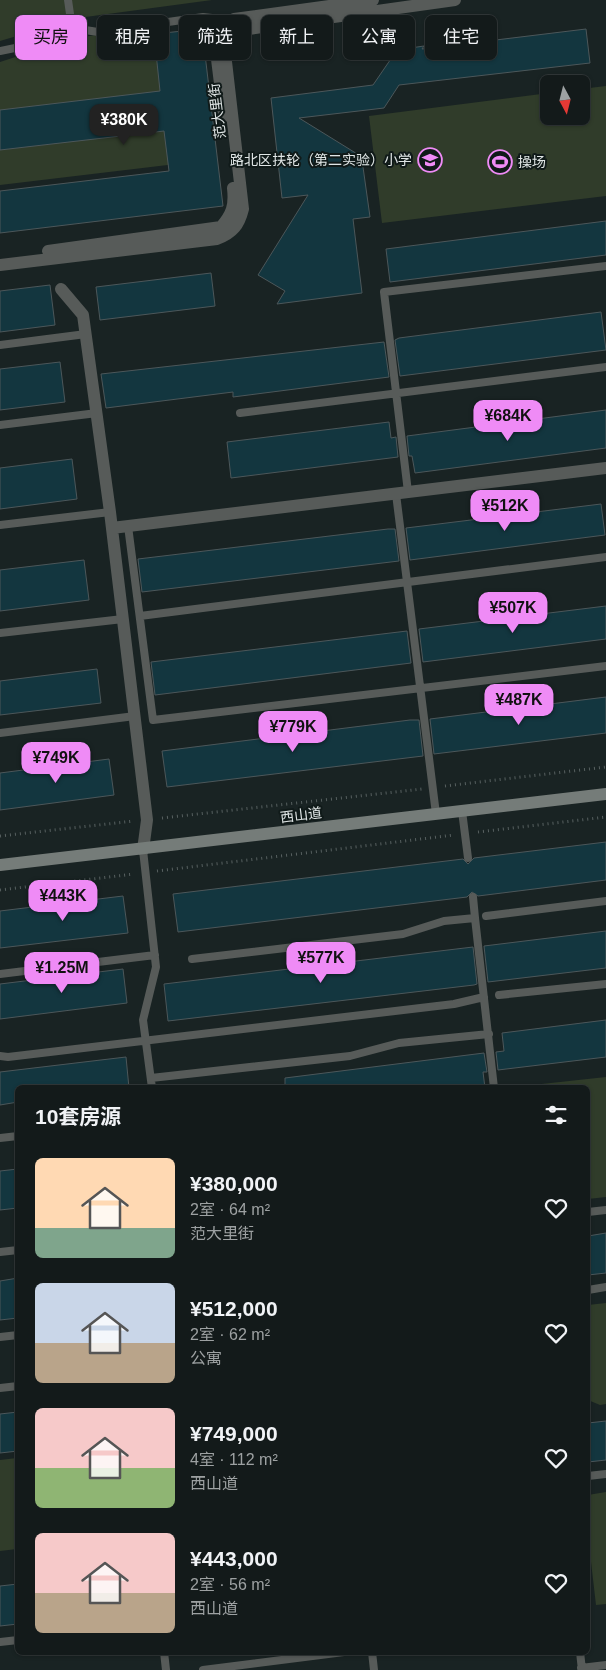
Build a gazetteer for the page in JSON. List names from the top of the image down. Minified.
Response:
{"streets":{"street":["范大里街","西山道"]},"places":{"school or university":["路北区扶轮（第二实验）小学"],"sports":["操场"]},"north":"bottom","page":{"chip":["买房","租房","筛选","新上","公寓","住宅"],"price":["¥380K","¥684K","¥512K","¥507K","¥487K","¥779K","¥749K","¥443K","¥577K","¥1.25M"],"heading":"10套房源","list":[{"name":"¥380,000","note":"2室 · 64 m² · 范大里街"},{"name":"¥512,000","note":"2室 · 62 m² · 公寓"},{"name":"¥749,000","note":"4室 · 112 m² · 西山道"},{"name":"¥443,000","note":"2室 · 56 m² · 西山道"}]}}
